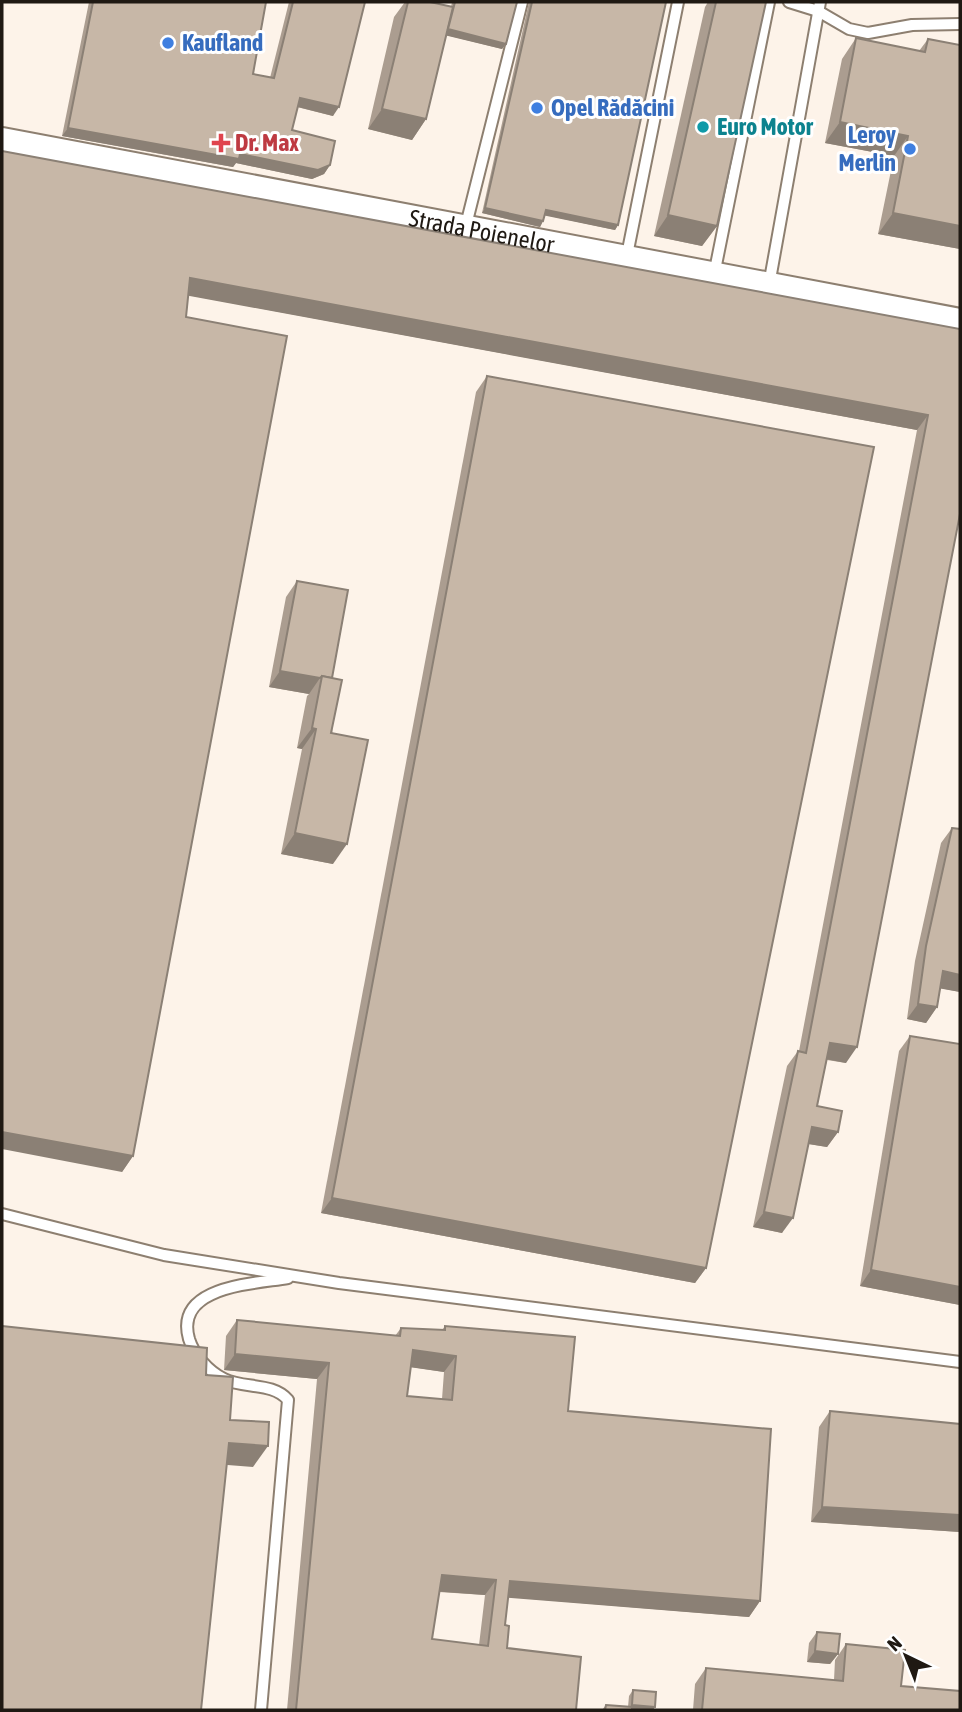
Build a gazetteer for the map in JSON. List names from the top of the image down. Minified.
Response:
{"streets":{"street":["Strada Poienelor"]},"places":{"other":["Kaufland","Opel Rădăcini","Euro Motor","Leroy Merlin"],"health":["Dr. Max"]},"north":"top left"}
